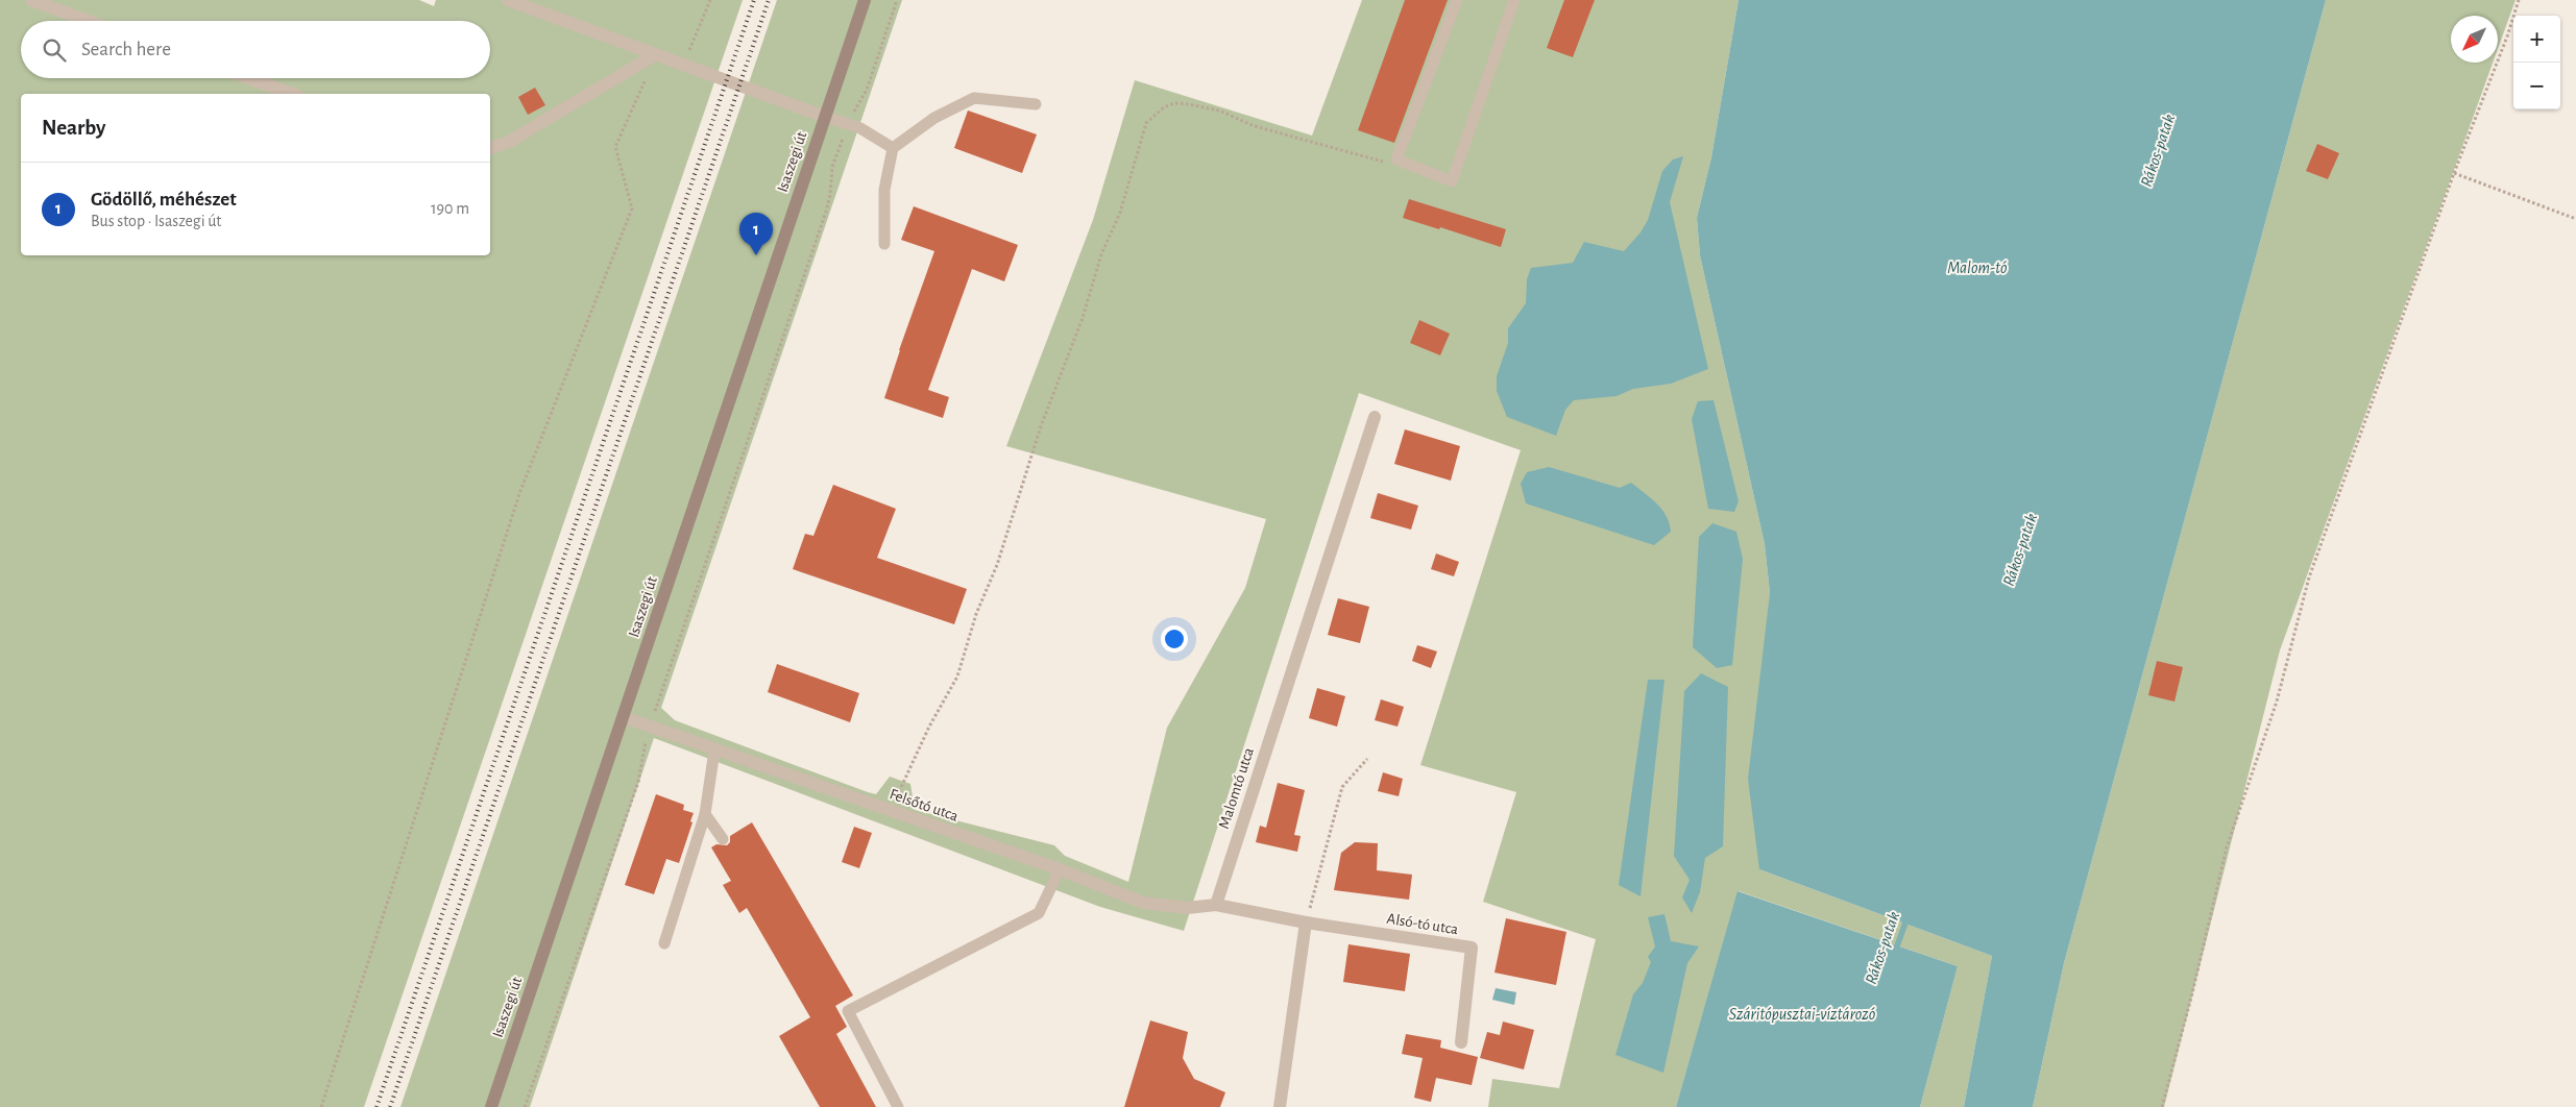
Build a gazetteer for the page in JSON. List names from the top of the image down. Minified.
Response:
{"streets":{"main road":["Isaszegi út"],"street":["Malomtó utca","Felsőtó utca","Alsó-tó utca"]},"crossings":[["Isaszegi út","Felsőtó utca"],["Malomtó utca","Felsőtó utca"]],"water":["Rákos-patak","Malom-tó","Száritópusztai-víztározó"],"north":"bottom left","page":{"map_buttons":["+","−"],"search":"Search here","heading":"Nearby","list":[{"mark":"1","name":"Gödöllő, méhészet","note":"Bus stop · Isaszegi út","value":"190 m"}],"pins":"1"}}
